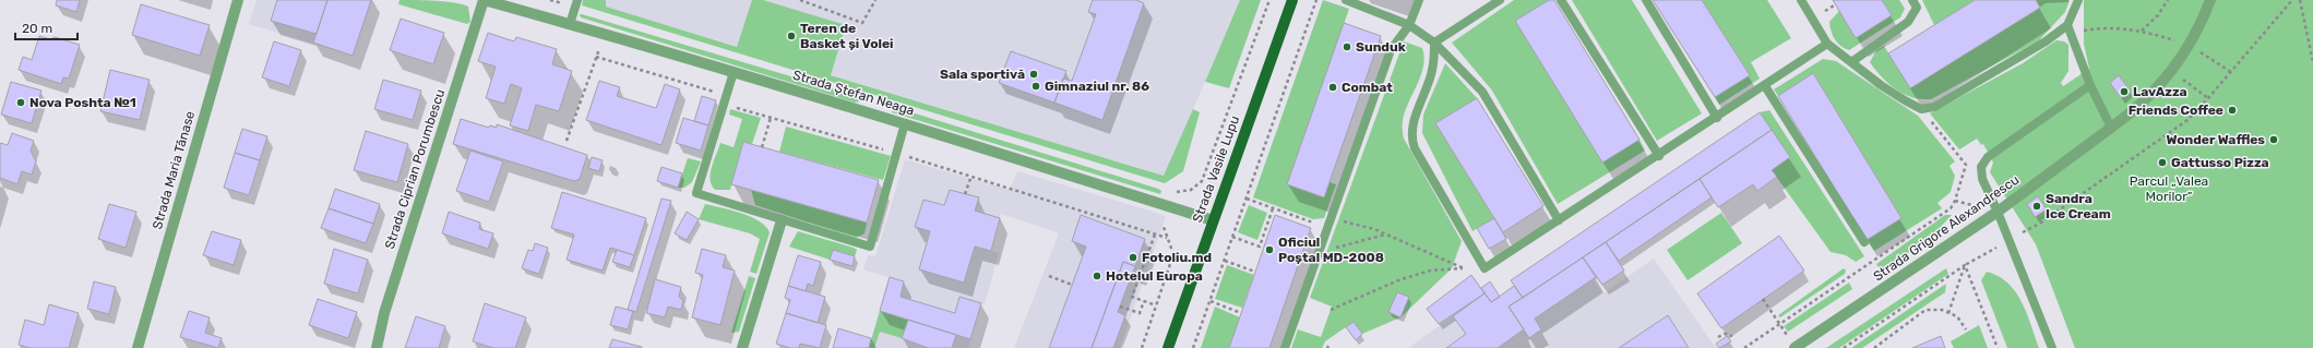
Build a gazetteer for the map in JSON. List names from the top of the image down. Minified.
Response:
{"streets":{"main road":["Strada Vasile Lupu"],"street":["Strada Ștefan Neaga","Strada Ciprian Porumbescu","Strada Maria Tănase","Strada Grigore Alexandrescu"]},"crossings":[["Strada Ștefan Neaga","Strada Ciprian Porumbescu"],["Strada Ștefan Neaga","Strada Vasile Lupu"]],"parks":["Parcul „Valea Morilor”"],"places":["Teren de Basket și Volei","Sunduk","Sala sportivă","Gimnaziul nr. 86","Combat","LavAzza","Nova Poshta №1","Friends Coffee","Wonder Waffles","Gattusso Pizza","Sandra Ice Cream","Oficiul Poștal MD-2008","Fotoliu.md","Hotelul Europa"],"scale_bar":"20 m"}
